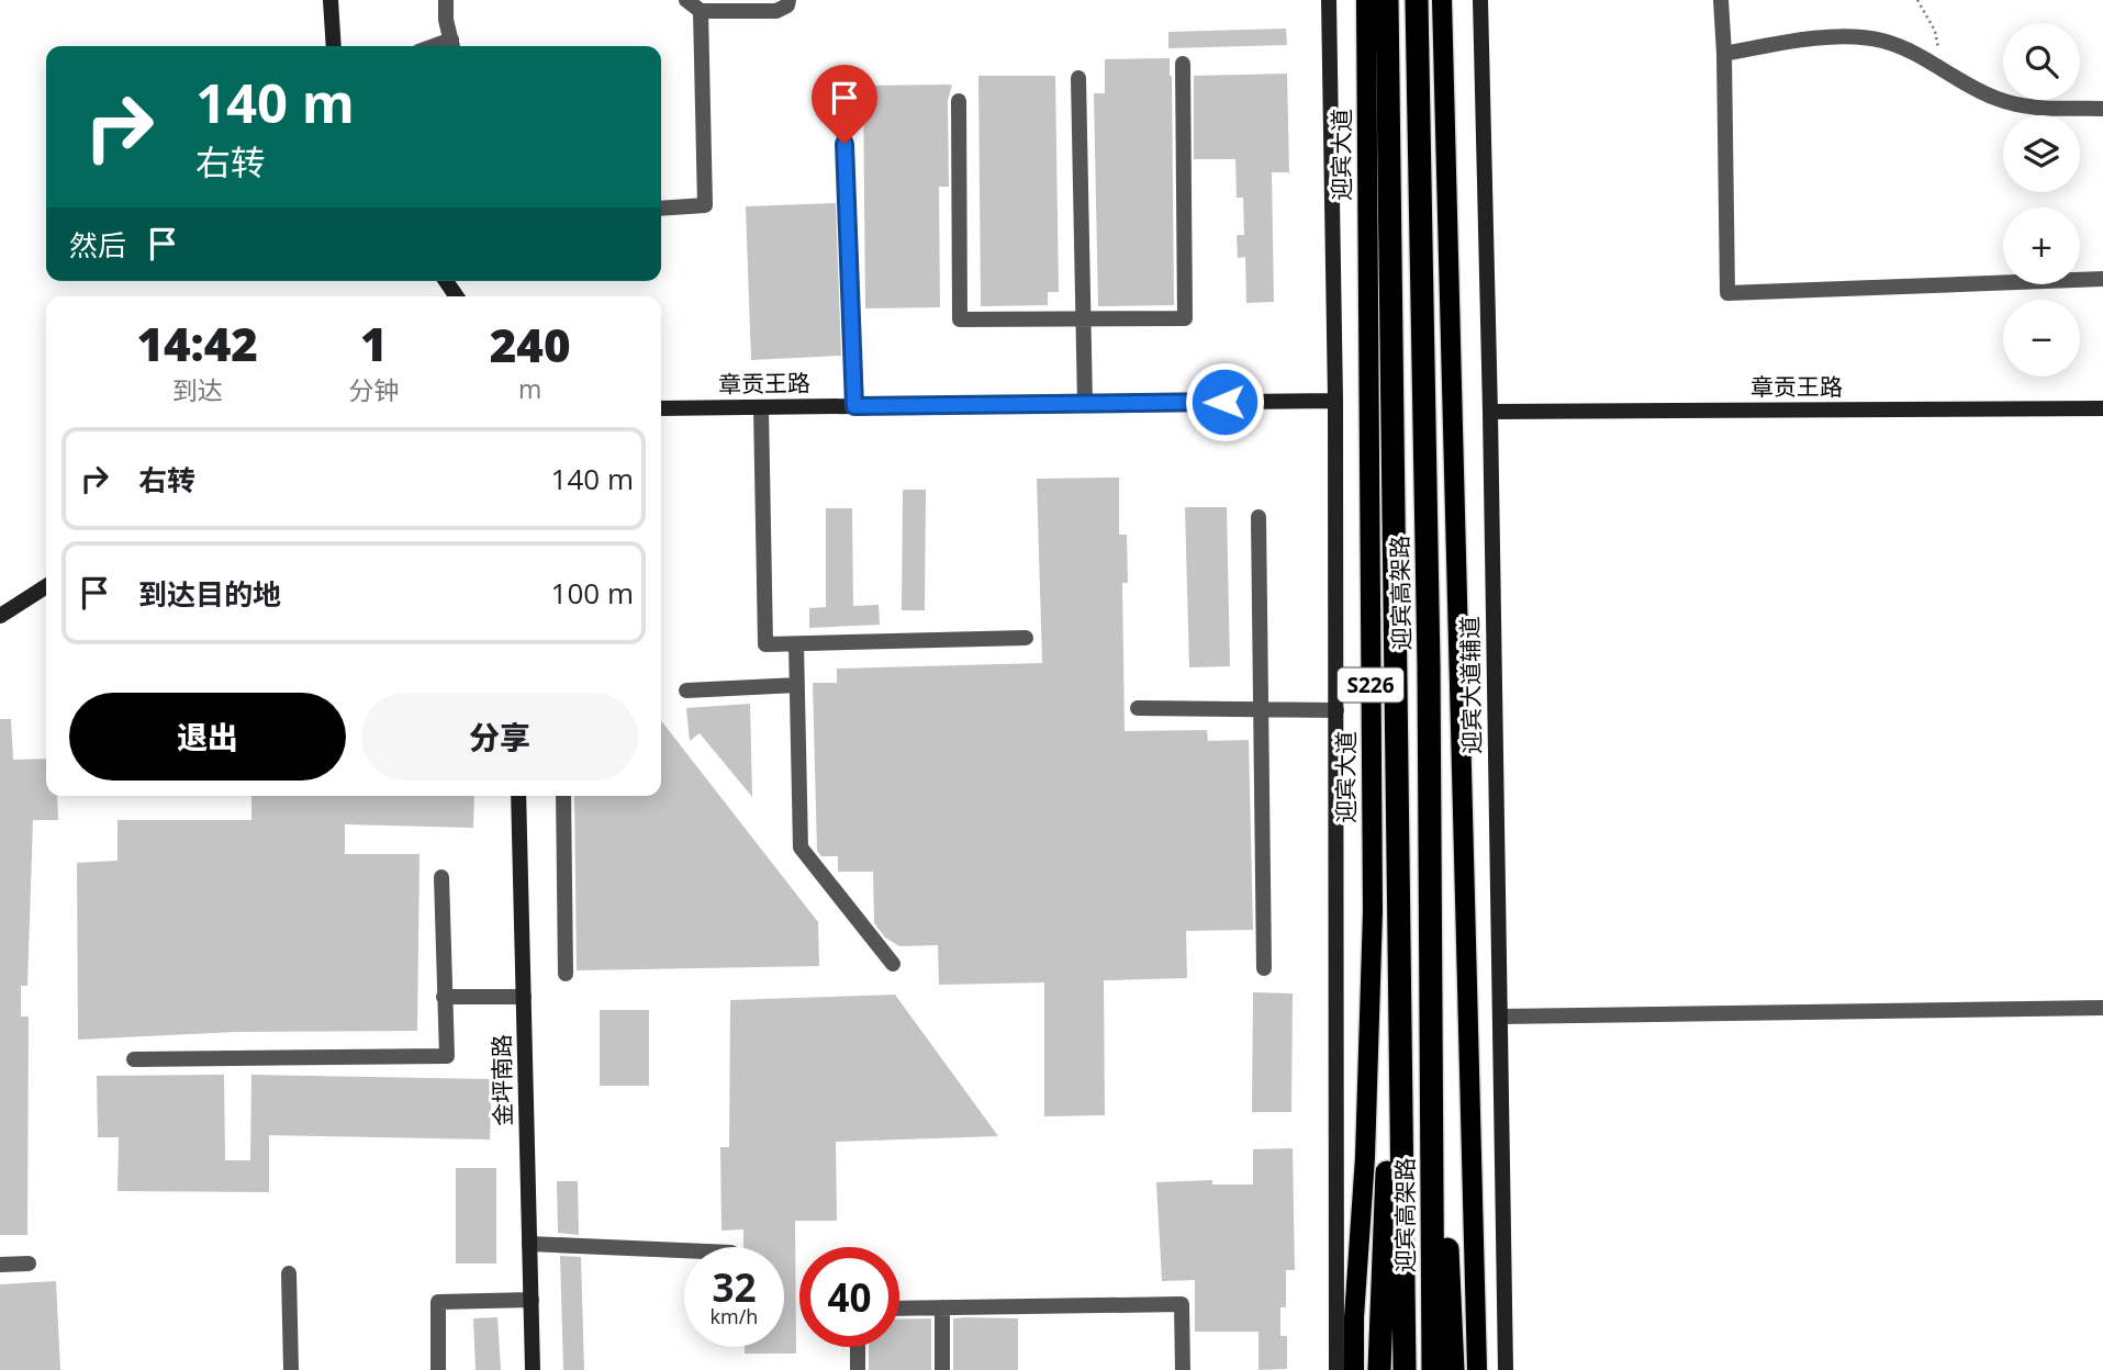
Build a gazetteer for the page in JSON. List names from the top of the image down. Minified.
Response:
{"streets":{"highway":["迎宾高架路"],"main road":["迎宾大道","S226"],"street":["章贡王路","迎宾大道辅道","金坪南路"]},"crossings":[["章贡王路","迎宾大道辅道"]],"page":{"map_buttons":["+","−"],"turn":["140 m","右转"],"then":"然后","eta":["14:42","到达","1","分钟","240","m"],"list":[{"name":"右转","value":"140 m"},{"name":"到达目的地","value":"100 m"}],"buttons":["退出","分享"],"speed":"32 km/h","limit":"40"}}
